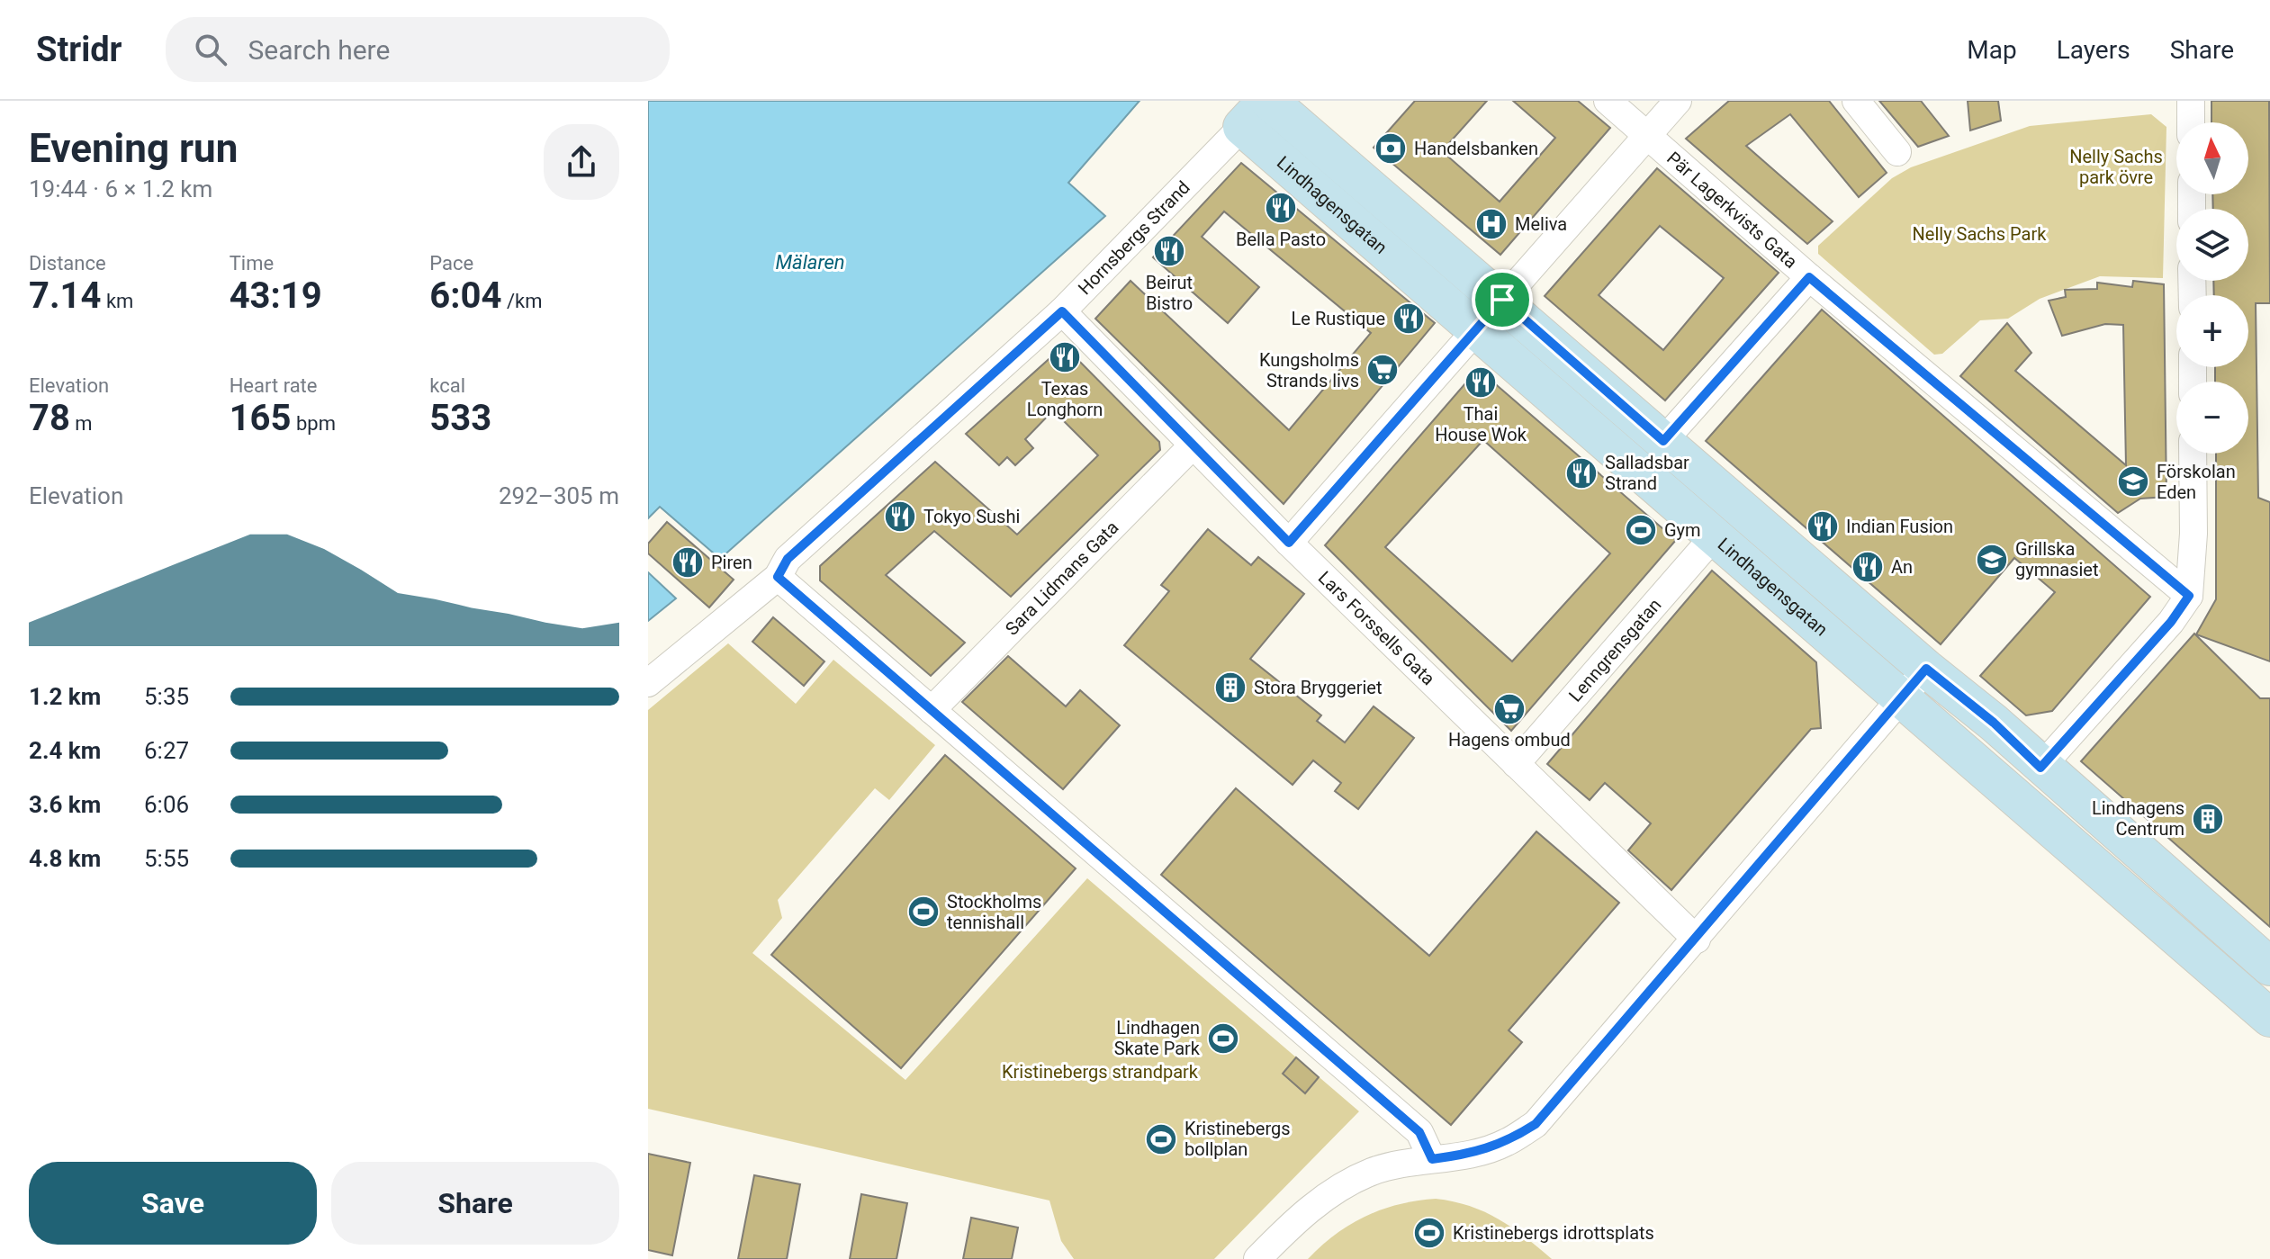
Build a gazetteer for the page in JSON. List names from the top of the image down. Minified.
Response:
{"streets":{"street":["Lindhagensgatan","Pär Lagerkvists Gata","Hornsbergs Strand","Sara Lidmans Gata","Lars Forssells Gata","Lenngrensgatan"]},"crossings":[["Lindhagensgatan","Hornsbergs Strand"],["Lindhagensgatan","Lenngrensgatan"],["Hornsbergs Strand","Lars Forssells Gata"],["Sara Lidmans Gata","Lars Forssells Gata"],["Lars Forssells Gata","Lenngrensgatan"]],"water":["Mälaren"],"parks":["Nelly Sachs park övre","Nelly Sachs Park","Kristinebergs strandpark"],"places":{"bank":["Handelsbanken"],"restaurant":["Bella Pasto","Beirut Bistro","Le Rustique","Texas Longhorn","Thai House Wok","Salladsbar Strand","Tokyo Sushi","Indian Fusion","Piren","An"],"hospital":["Meliva"],"supermarket":["Kungsholms Strands livs","Hagens ombud"],"school or university":["Förskolan Eden","Grillska gymnasiet"],"sports":["Gym","Stockholms tennishall","Lindhagen Skate Park","Kristinebergs bollplan","Kristinebergs idrottsplats"],"building":["Stora Bryggeriet","Lindhagens Centrum"]},"north":"top","page":{"header":"Stridr","search":"Search here","nav":["Map","Layers","Share"],"heading":["Evening run","19:44 · 6 × 1.2 km"],"map_buttons":["+","−"],"stats":[["Distance","7.14 km"],["Time","43:19"],["Pace","6:04 /km"],["Elevation","78 m"],["Heart rate","165 bpm"],["kcal","533"]],"chart":["Elevation","292–305 m"],"list":[{"name":"1.2 km","note":"5:35"},{"name":"2.4 km","note":"6:27"},{"name":"3.6 km","note":"6:06"},{"name":"4.8 km","note":"5:55"}],"buttons":["Save","Share"]}}
